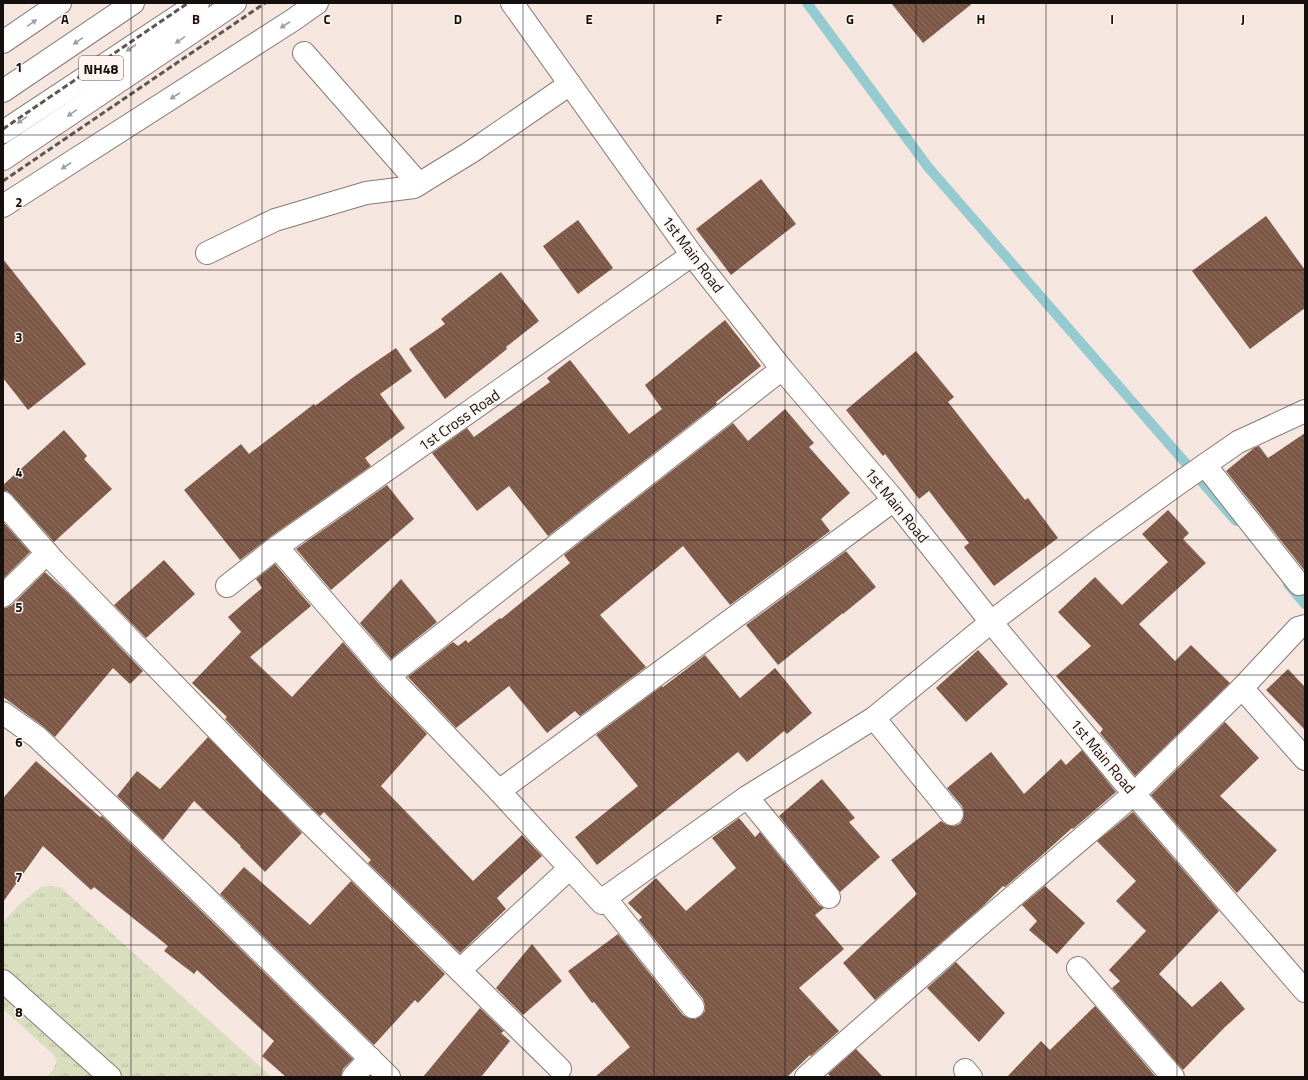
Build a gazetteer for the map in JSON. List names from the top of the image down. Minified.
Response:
{"streets":{"main road":["NH48","1st Main Road","1st Cross Road"]},"crossings":[["1st Main Road","1st Cross Road"]],"grid":{"columns":["A","B","C","D","E","F","G","H","I","J"],"rows":["1","2","3","4","5","6","7","8"]}}
